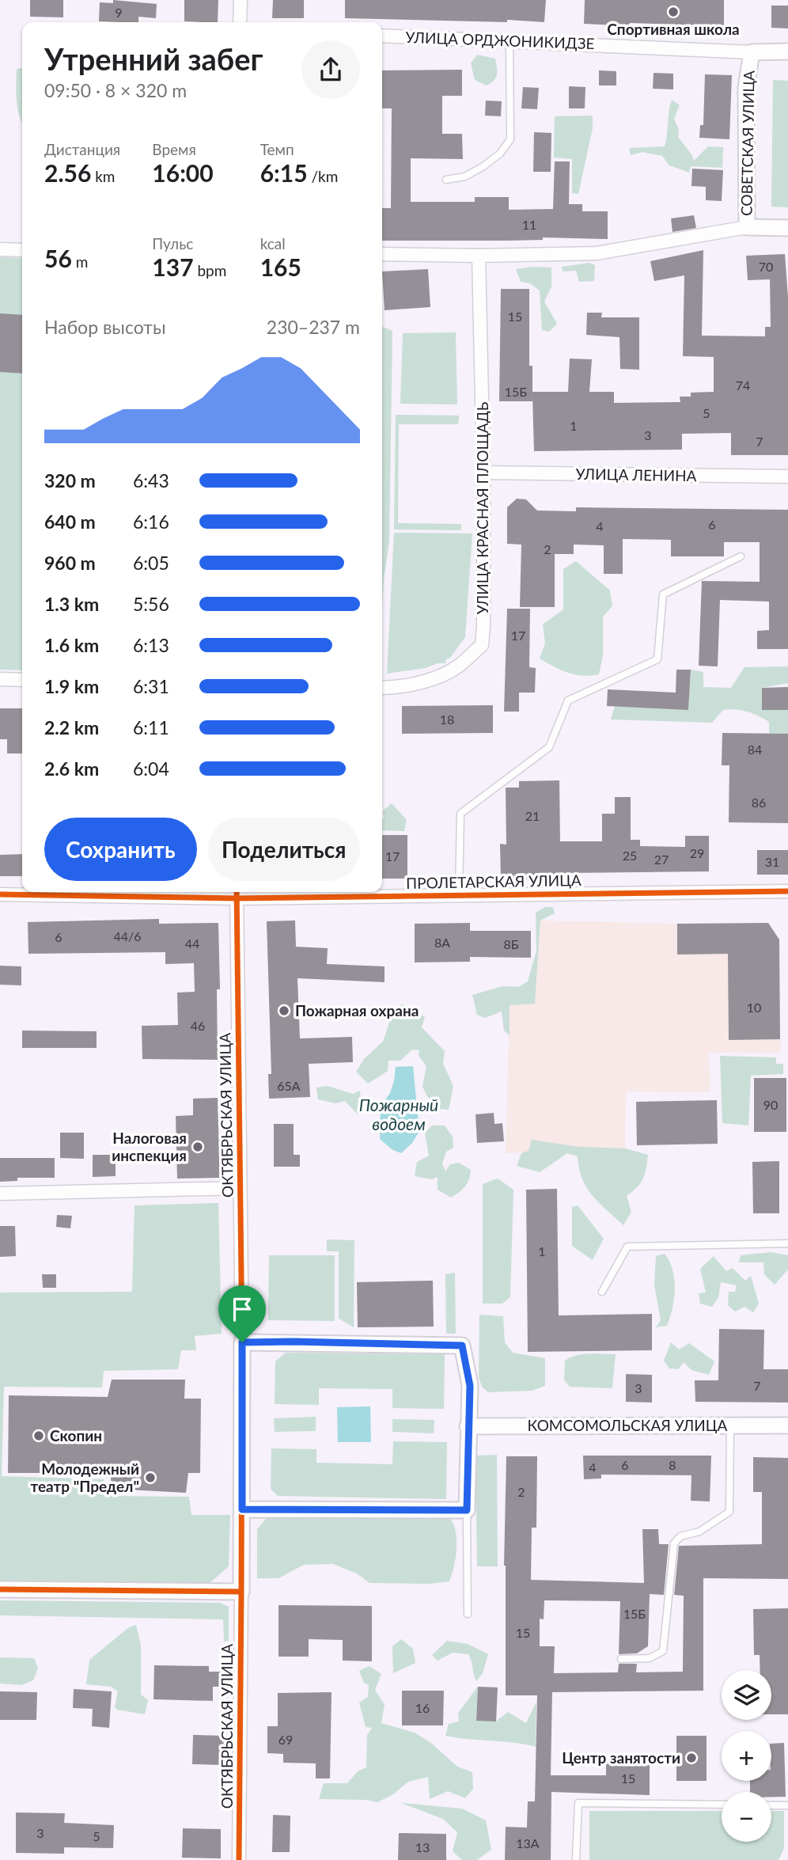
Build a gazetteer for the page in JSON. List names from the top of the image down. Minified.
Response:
{"streets":{"street":["УЛИЦА ОРДЖОНИКИДЗЕ","СОВЕТСКАЯ УЛИЦА","УЛИЦА ЛЕНИНА","УЛИЦА КРАСНАЯ ПЛОЩАДЬ","ПРОЛЕТАРСКАЯ УЛИЦА","ОКТЯБРЬСКАЯ УЛИЦА","КОМСОМОЛЬСКАЯ УЛИЦА"]},"crossings":[["УЛИЦА ОРДЖОНИКИДЗЕ","СОВЕТСКАЯ УЛИЦА"],["УЛИЦА ЛЕНИНА","УЛИЦА КРАСНАЯ ПЛОЩАДЬ"],["ПРОЛЕТАРСКАЯ УЛИЦА","ОКТЯБРЬСКАЯ УЛИЦА"]],"water":["Пожарный водоем"],"places":["Спортивная школа","Пожарная охрана","Налоговая инспекция","Скопин","Молодежный театр \"Предел\"","Центр занятости"],"house_numbers":["9","11","70","15","74","15Б","5","1","3","7","6","4","2","17","18","84","86","21","29","25","17","27","31","44/6","6","8А","44","8Б","10","46","65А","90","1","7","3","6","8","4","2","15Б","15","16","69","15","3","5","13А","13"],"page":{"heading":["Утренний забег","09:50 · 8 × 320 m"],"stats":[["Дистанция","2.56 km"],["Время","16:00"],["Темп","6:15 /km"],["56 m"],["Пульс","137 bpm"],["kcal","165"]],"chart":["Набор высоты","230–237 m"],"list":[{"name":"320 m","note":"6:43"},{"name":"640 m","note":"6:16"},{"name":"960 m","note":"6:05"},{"name":"1.3 km","note":"5:56"},{"name":"1.6 km","note":"6:13"},{"name":"1.9 km","note":"6:31"},{"name":"2.2 km","note":"6:11"},{"name":"2.6 km","note":"6:04"}],"buttons":["Сохранить","Поделиться"],"map_buttons":["+","−"]}}
